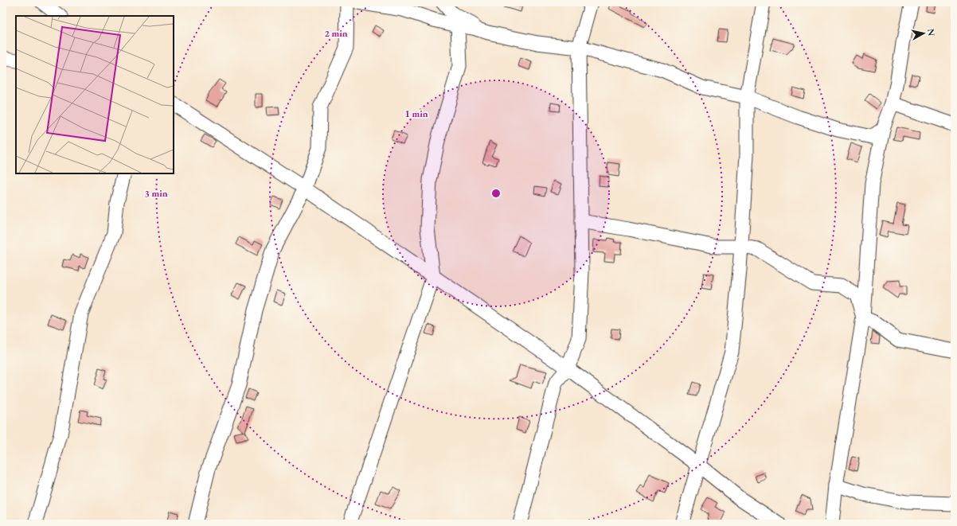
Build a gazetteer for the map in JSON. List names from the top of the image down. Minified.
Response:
{"north":"right","rings":["2 min","1 min","3 min"]}
